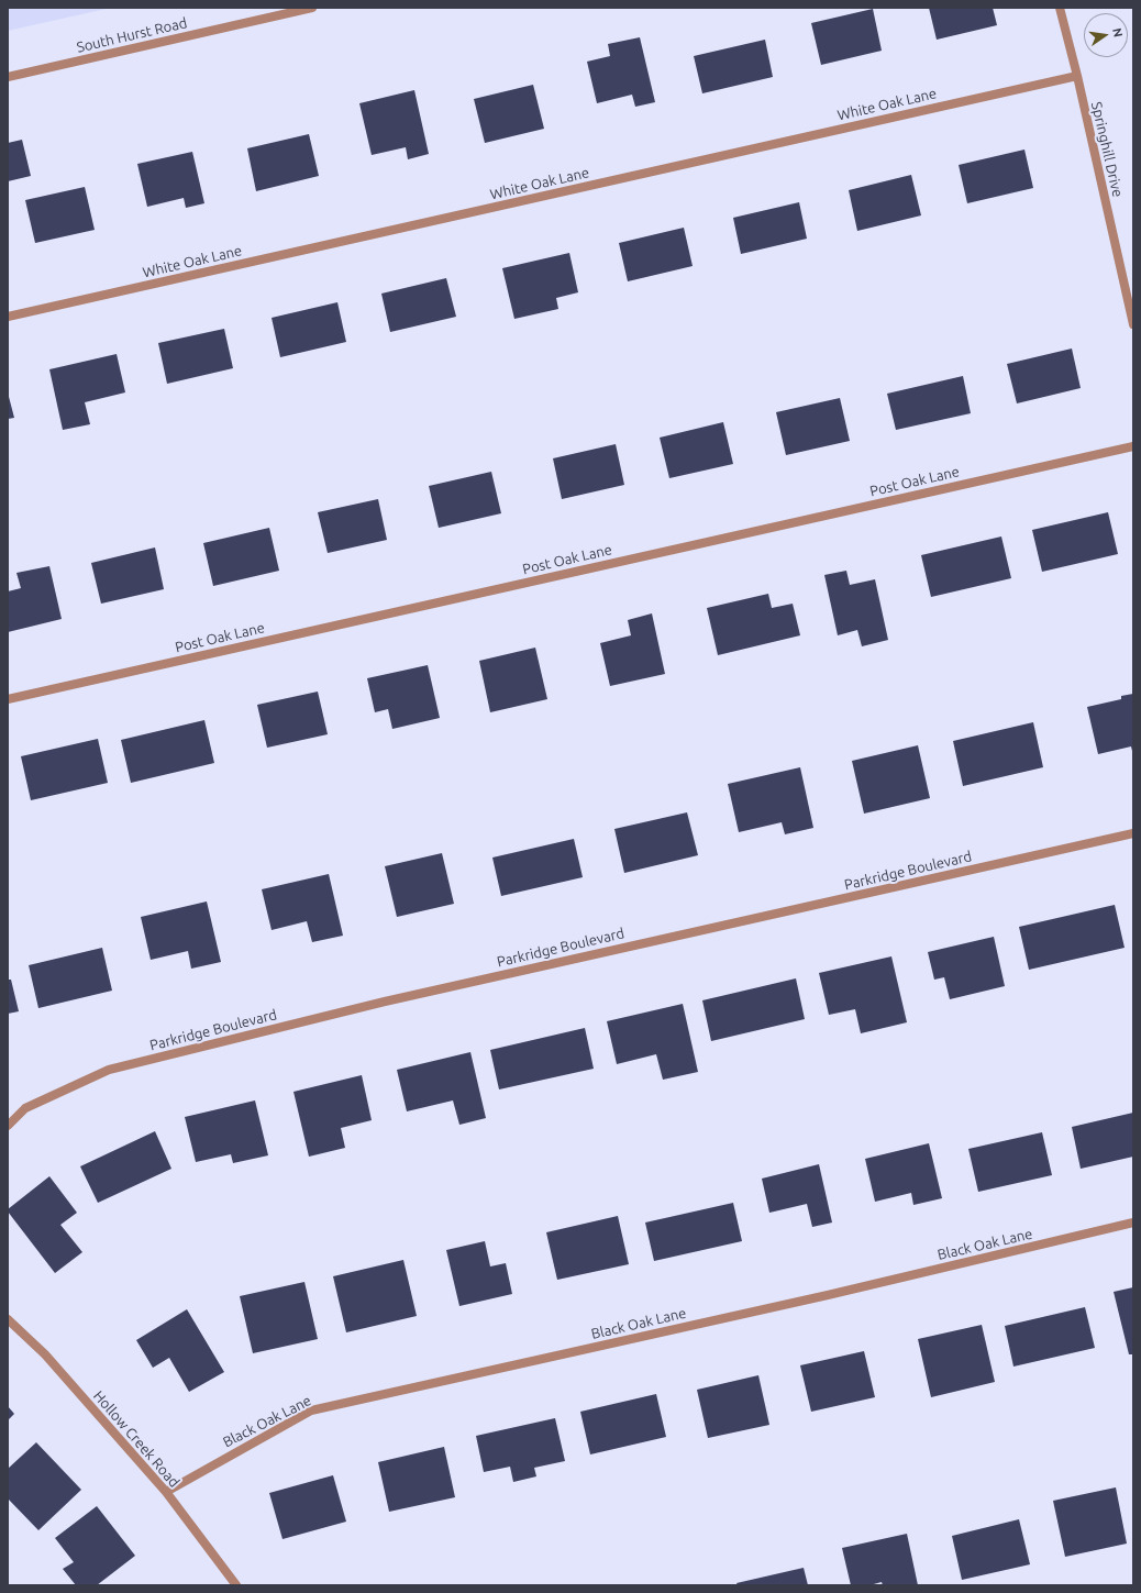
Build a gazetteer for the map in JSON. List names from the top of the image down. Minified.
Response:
{"streets":{"street":["South Hurst Road","White Oak Lane","Springhill Drive","Post Oak Lane","Parkridge Boulevard","Black Oak Lane","Hollow Creek Road"]},"crossings":[["White Oak Lane","Springhill Drive"],["Black Oak Lane","Hollow Creek Road"]],"north":"right"}
